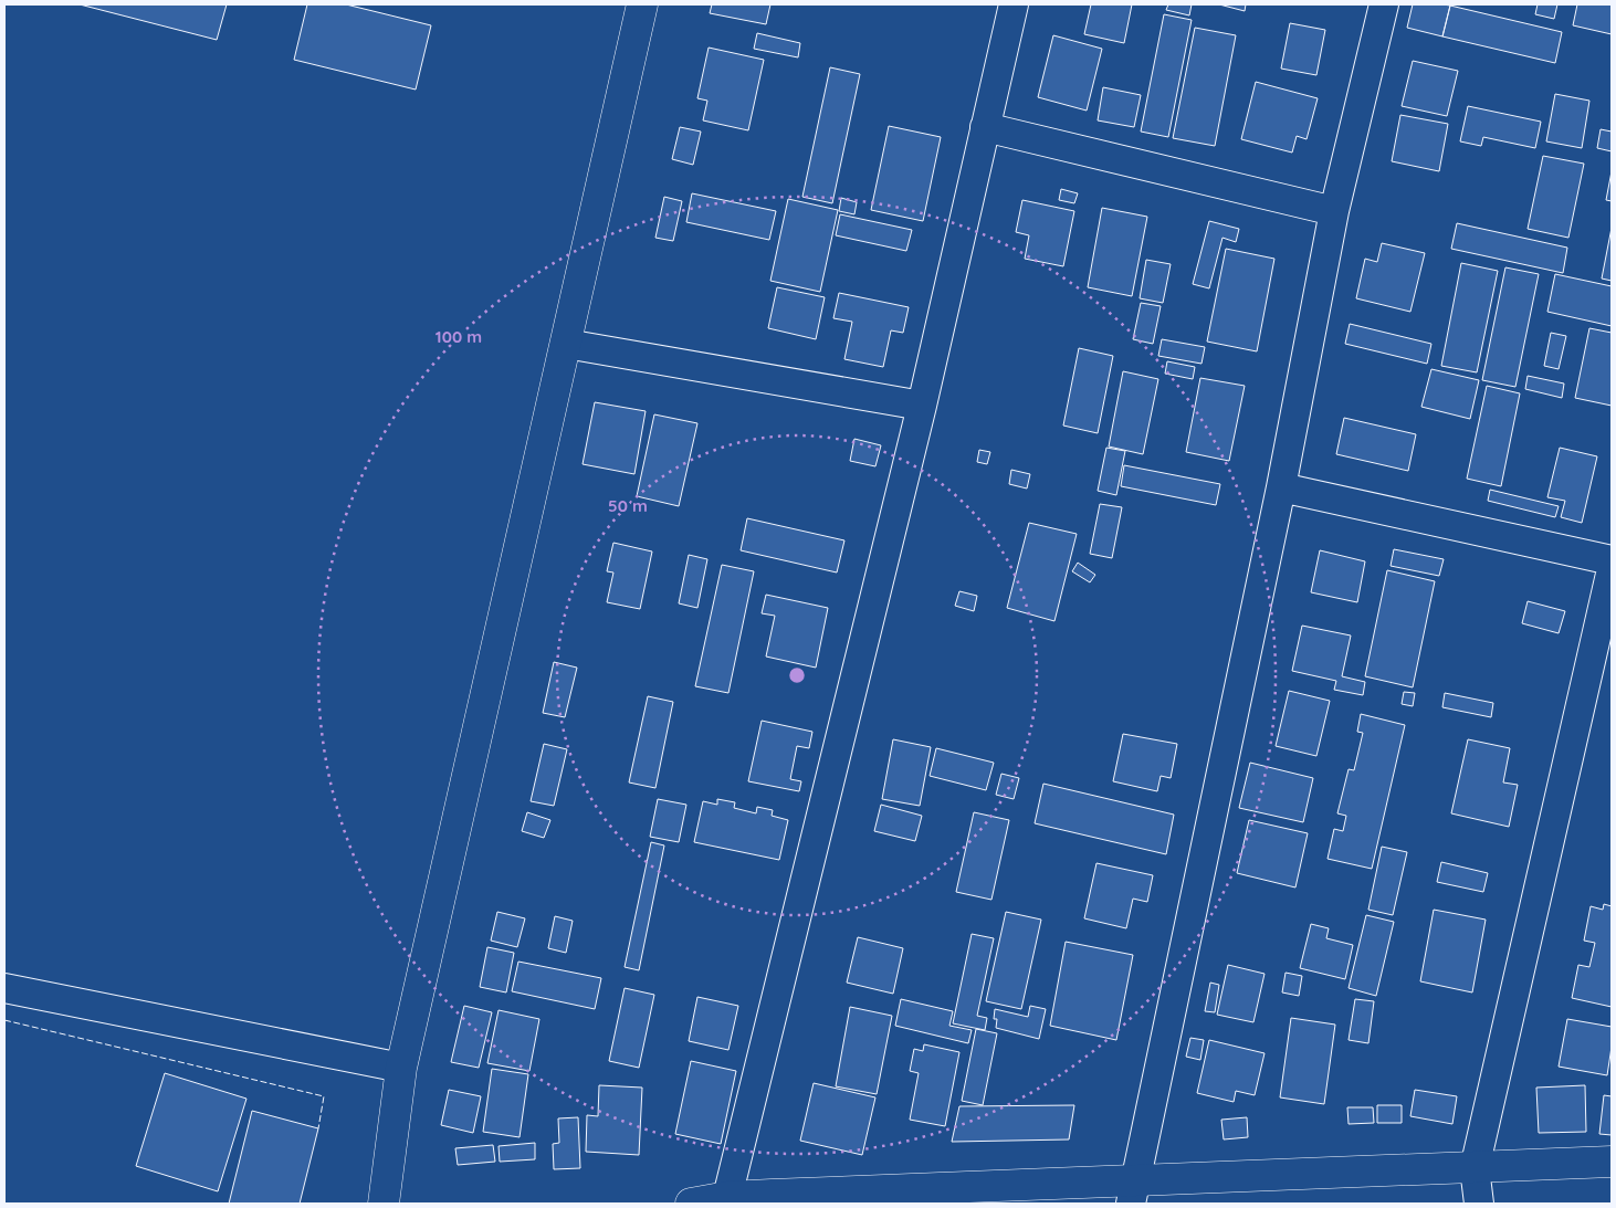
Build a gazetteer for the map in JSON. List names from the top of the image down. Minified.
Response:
{"rings":["100 m","50 m"]}
